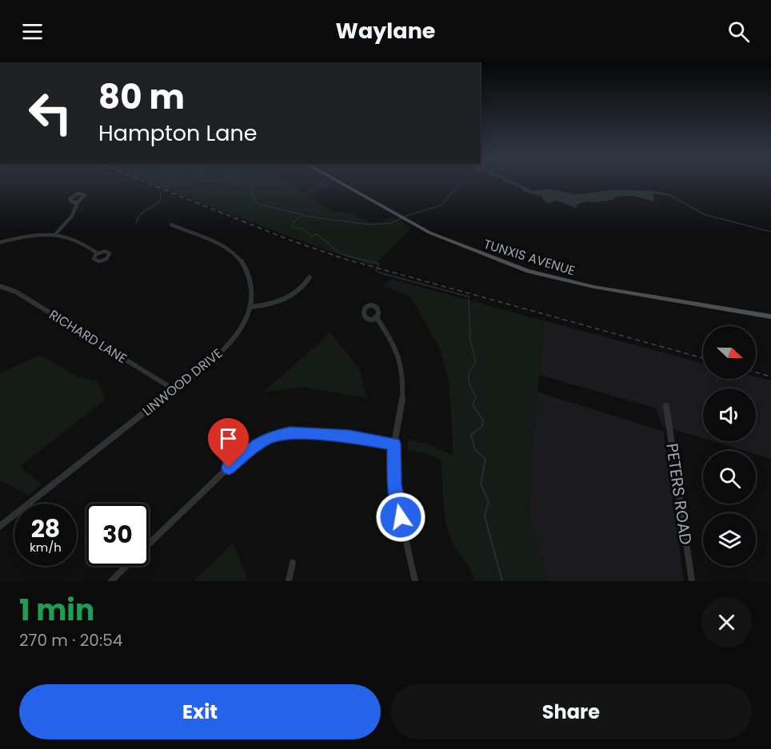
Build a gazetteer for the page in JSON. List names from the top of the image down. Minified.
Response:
{"streets":{"main road":["TUNXIS AVENUE"],"street":["RICHARD LANE","LINWOOD DRIVE","PETERS ROAD"]},"crossings":[["RICHARD LANE","LINWOOD DRIVE"]],"north":"right","page":{"header":"Waylane","turn":["80 m","Hampton Lane"],"speed":"28 km/h","limit":"30","heading":["1 min","270 m · 20:54"],"buttons":["Exit","Share"]}}
